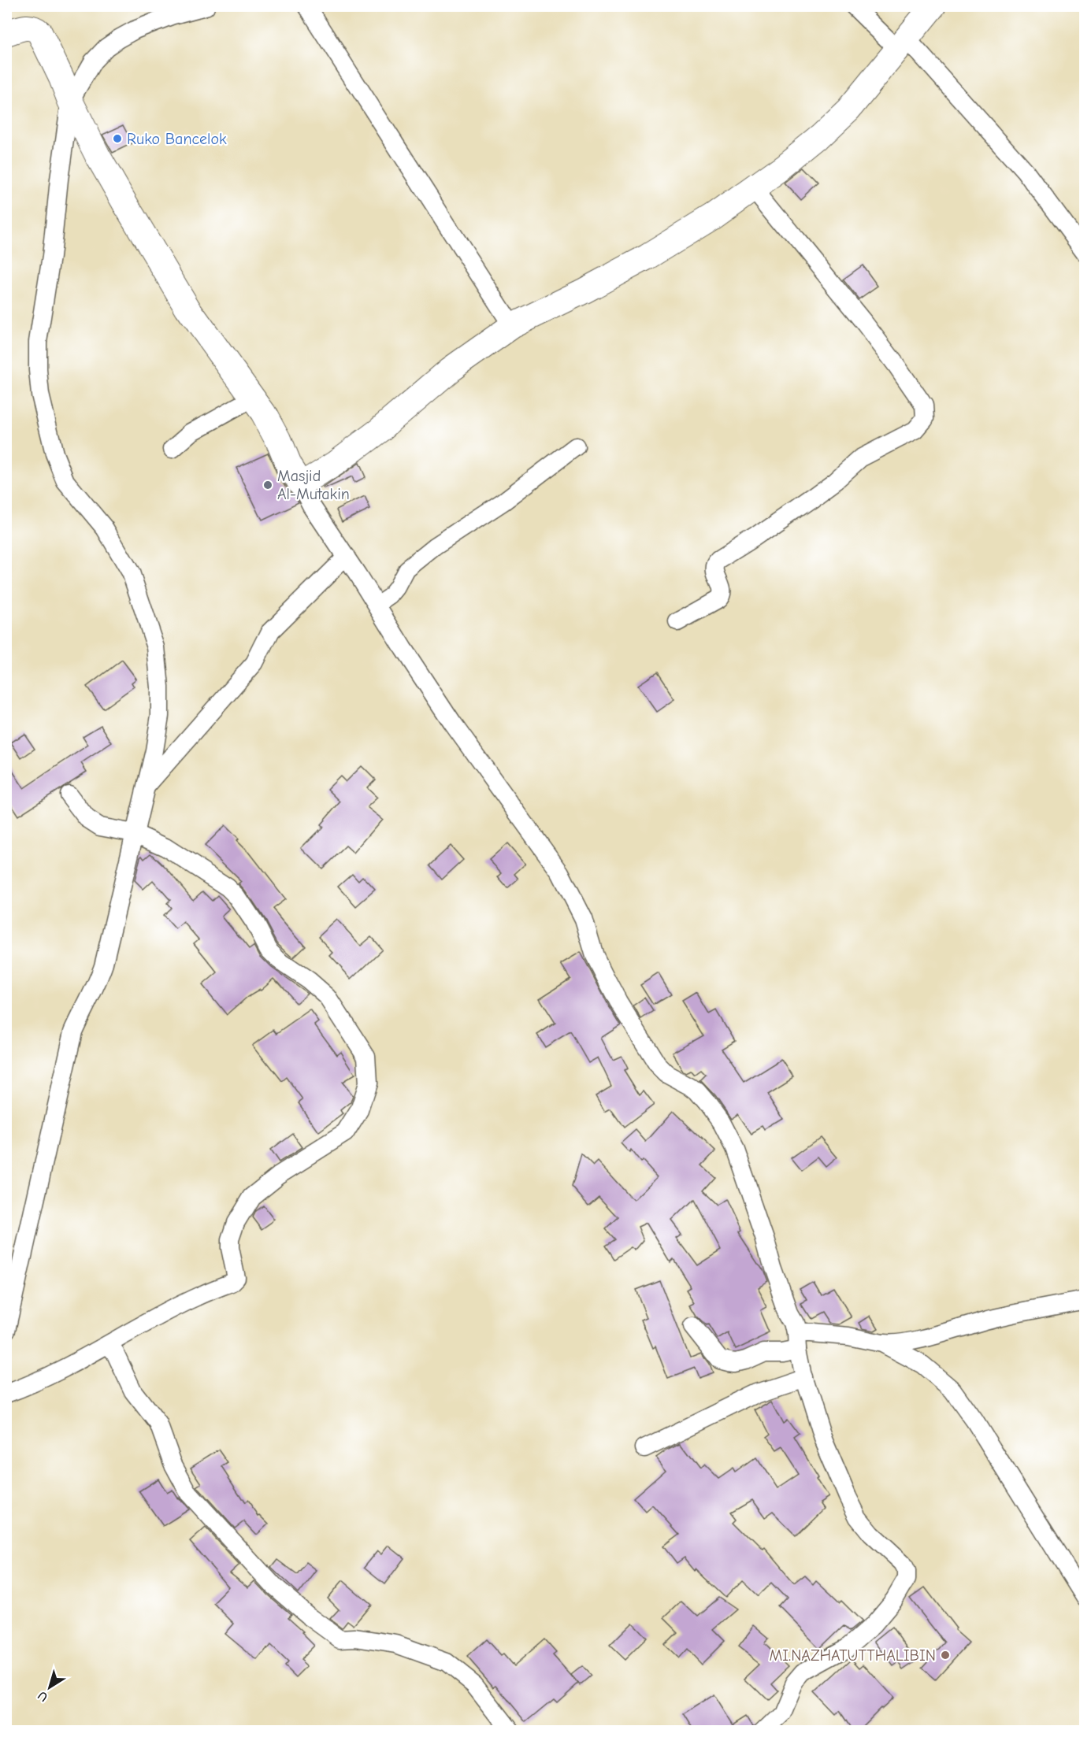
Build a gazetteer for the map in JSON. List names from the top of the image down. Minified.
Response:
{"places":["Ruko Bancelok","Masjid Al-Mutakin","MI.NAZHATUTTHALIBIN"],"north":"bottom left"}
